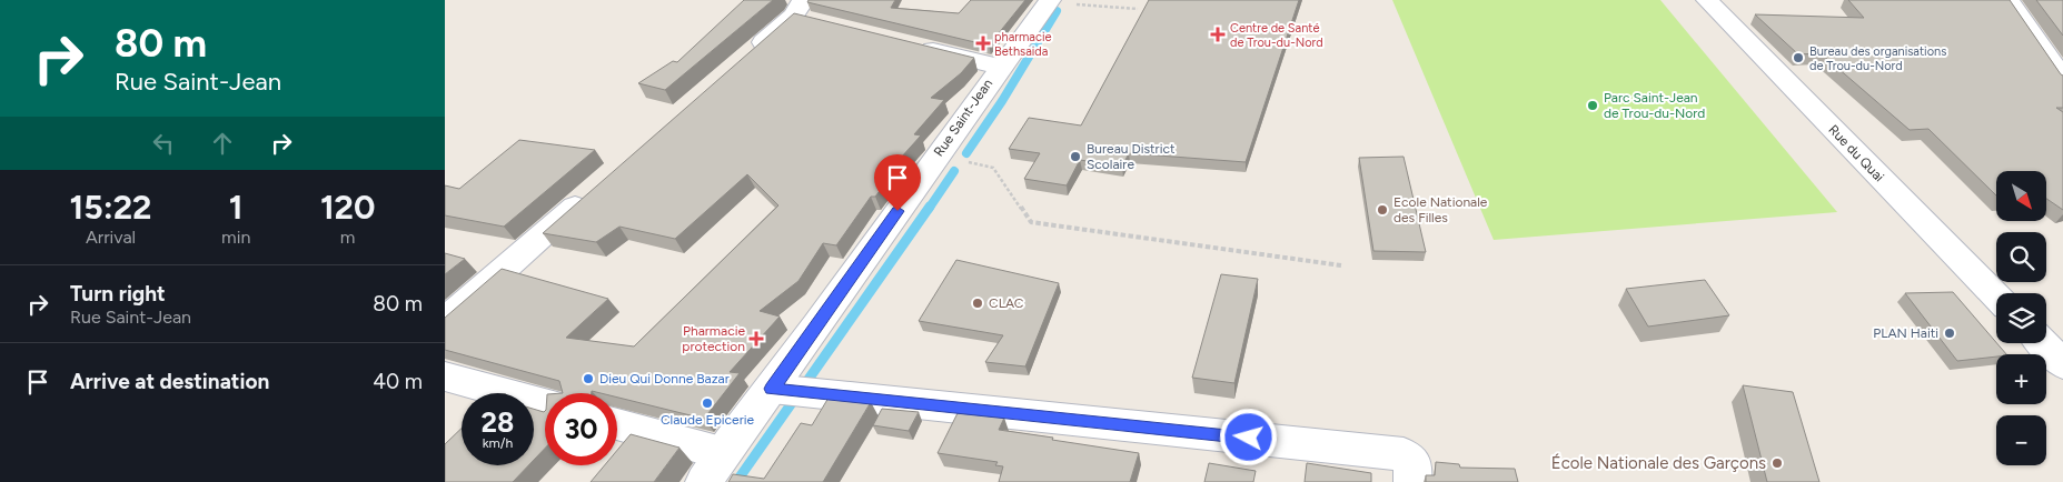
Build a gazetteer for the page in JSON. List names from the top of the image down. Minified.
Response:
{"streets":{"street":["Rue Saint-Jean","Rue du Quai"]},"places":{"health":["Centre de Santé de Trou-du-Nord","pharmacie Bethsaida","Pharmacie protection"],"other":["Bureau des organisations de Trou-du-Nord","Parc Saint-Jean de Trou-du-Nord","Bureau District Scolaire","Ecole Nationale des Filles","CLAC","PLAN Haiti","Dieu Qui Donne Bazar","Claude Epicerie","École Nationale des Garçons"]},"north":"bottom right","page":{"turn":["80 m","Rue Saint-Jean"],"eta":["15:22","Arrival","1","min","120","m"],"map_buttons":["+","−"],"list":[{"name":"Turn right","note":"Rue Saint-Jean","value":"80 m"},{"name":"Arrive at destination","value":"40 m"}],"speed":"28 km/h","limit":"30"}}
